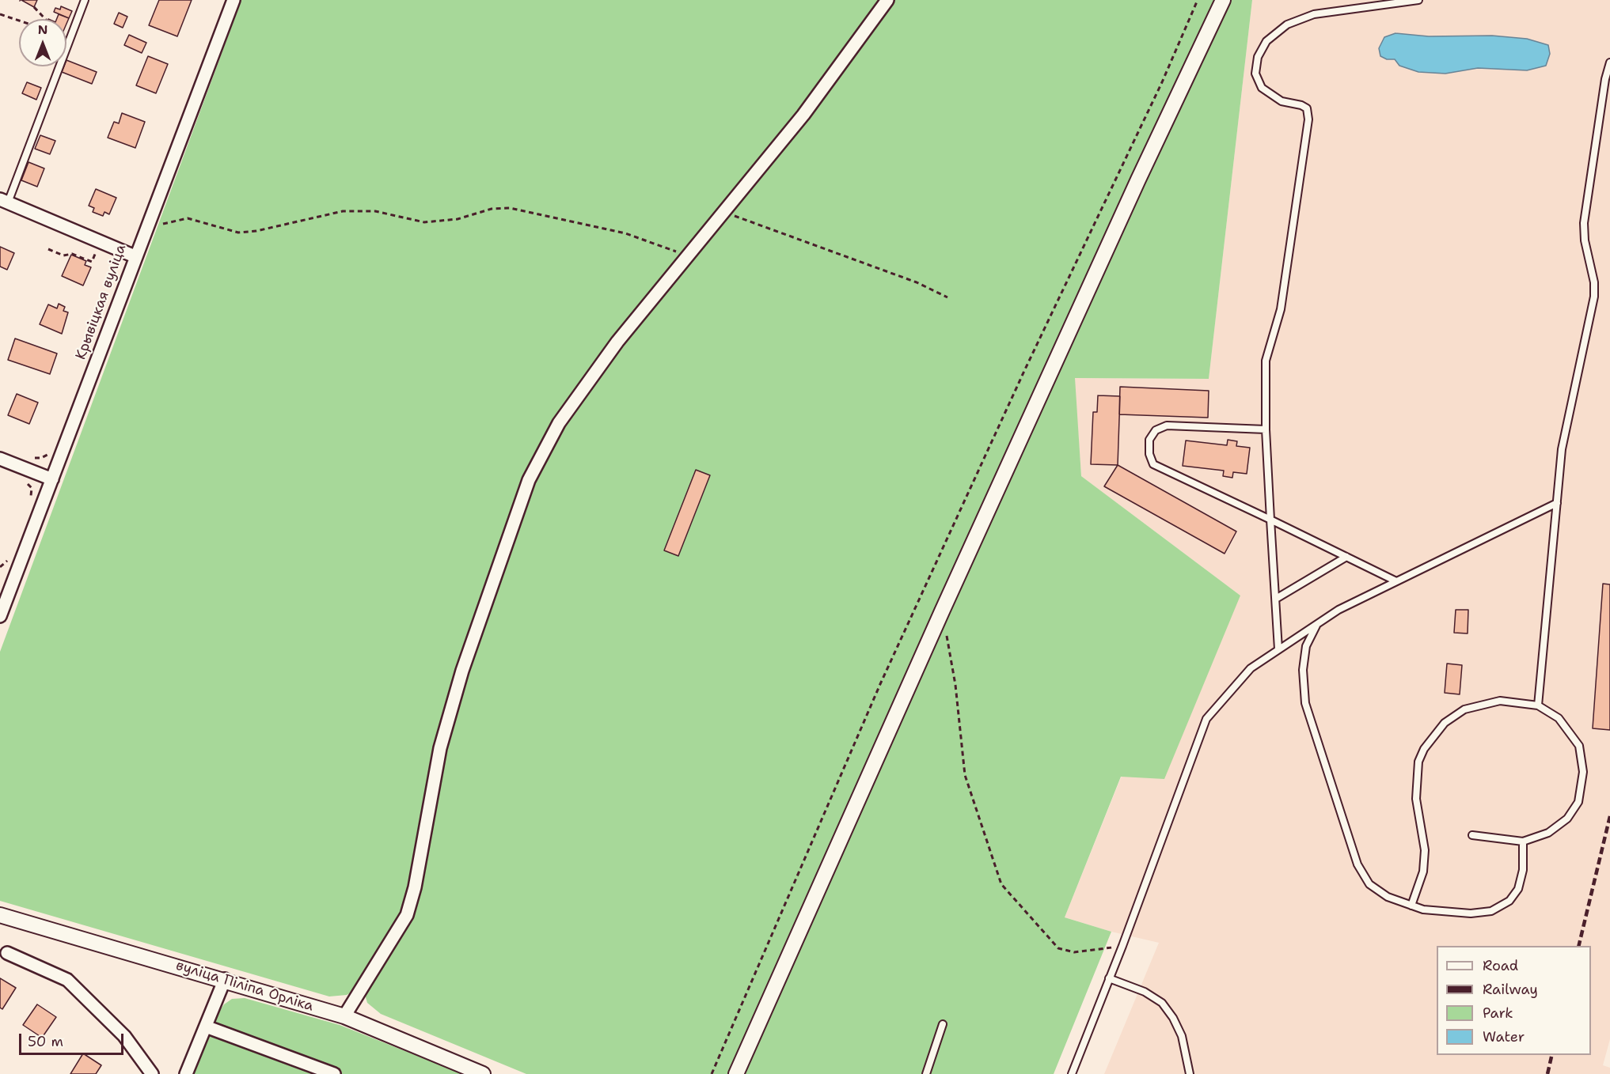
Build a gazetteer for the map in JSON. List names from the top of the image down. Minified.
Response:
{"streets":{"street":["Крывіцкая вуліца","вуліца Піліпа Орліка"]},"legend":["Road","Railway","Park","Water"],"scale_bar":"50 m","north":"top"}
